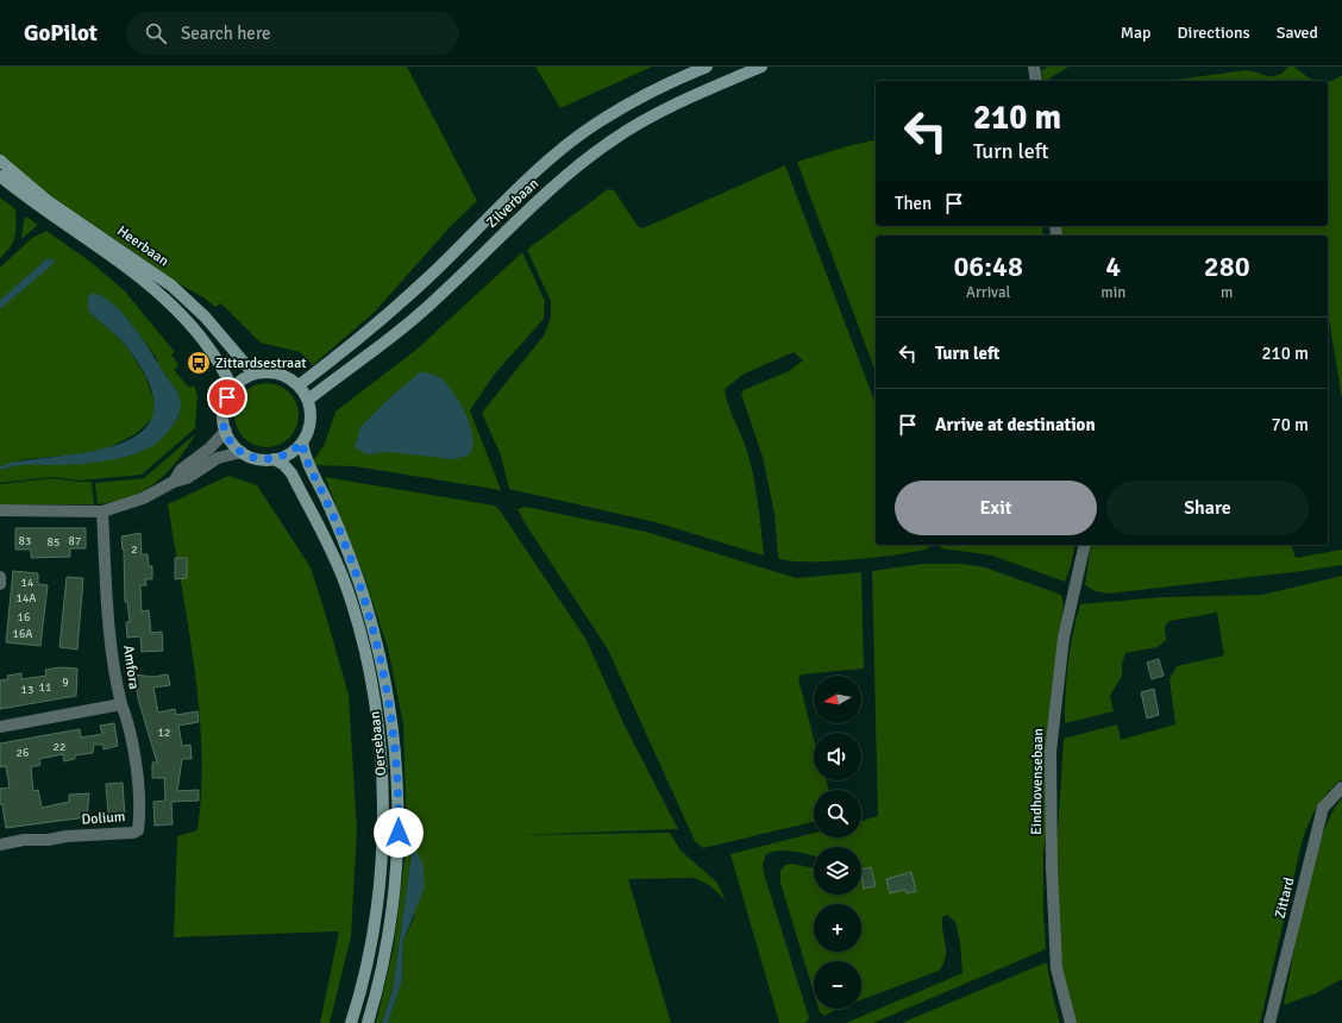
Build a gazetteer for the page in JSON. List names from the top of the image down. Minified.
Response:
{"streets":{"main road":["Zilverbaan","Heerbaan","Oersebaan"],"street":["Amfora","Eindhovensebaan","Dolium","Zittard"]},"crossings":[["Zilverbaan","Heerbaan"],["Zilverbaan","Oersebaan"],["Heerbaan","Oersebaan"],["Amfora","Dolium"]],"places":{"bus stop":["Zittardsestraat"]},"house_numbers":["83","87","85","2","14","14A","16","16A","9","11","13","12","22","26"],"north":"left","page":{"header":"GoPilot","search":"Search here","nav":["Map","Directions","Saved"],"turn":["210 m","Turn left"],"then":"Then","eta":["06:48","Arrival","4","min","280","m"],"list":[{"name":"Turn left","value":"210 m"},{"name":"Arrive at destination","value":"70 m"}],"buttons":["Exit","Share"],"map_buttons":["+","−"]}}
